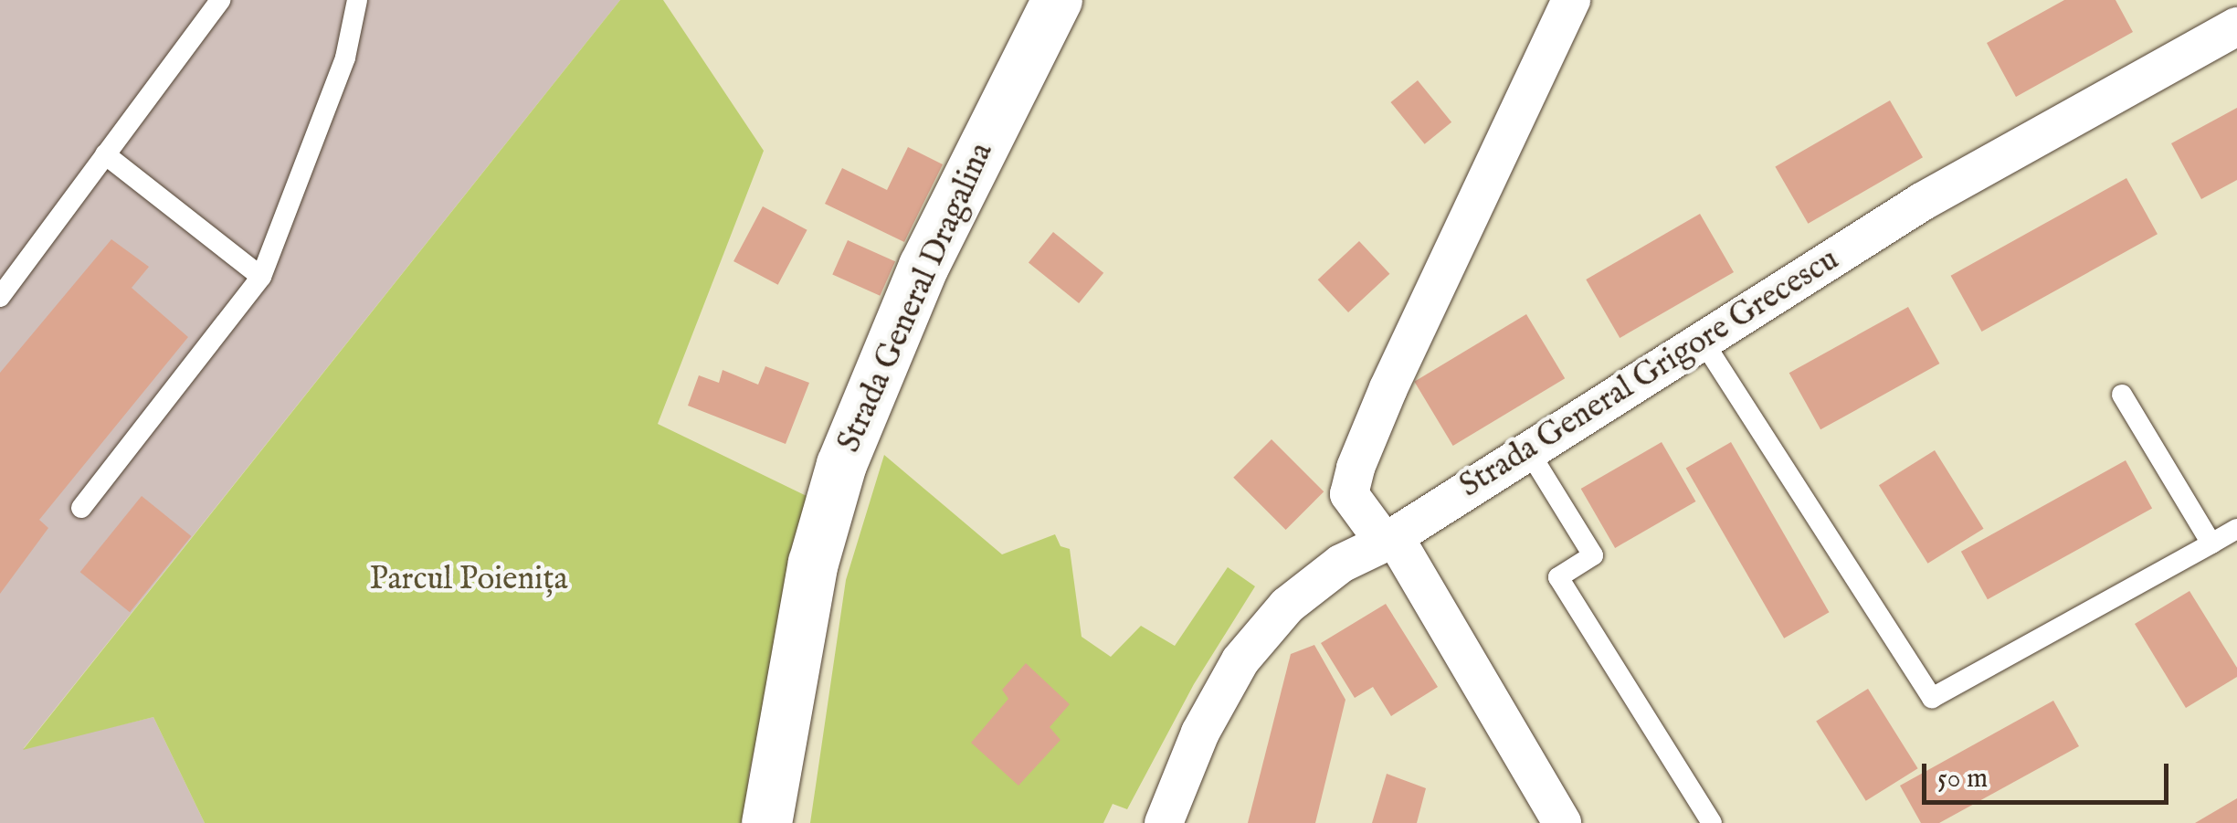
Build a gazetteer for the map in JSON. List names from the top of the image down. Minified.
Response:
{"streets":{"main road":["Strada General Dragalina"],"street":["Strada General Grigore Grecescu"]},"parks":["Parcul Poieniţa"],"scale_bar":"50 m"}
